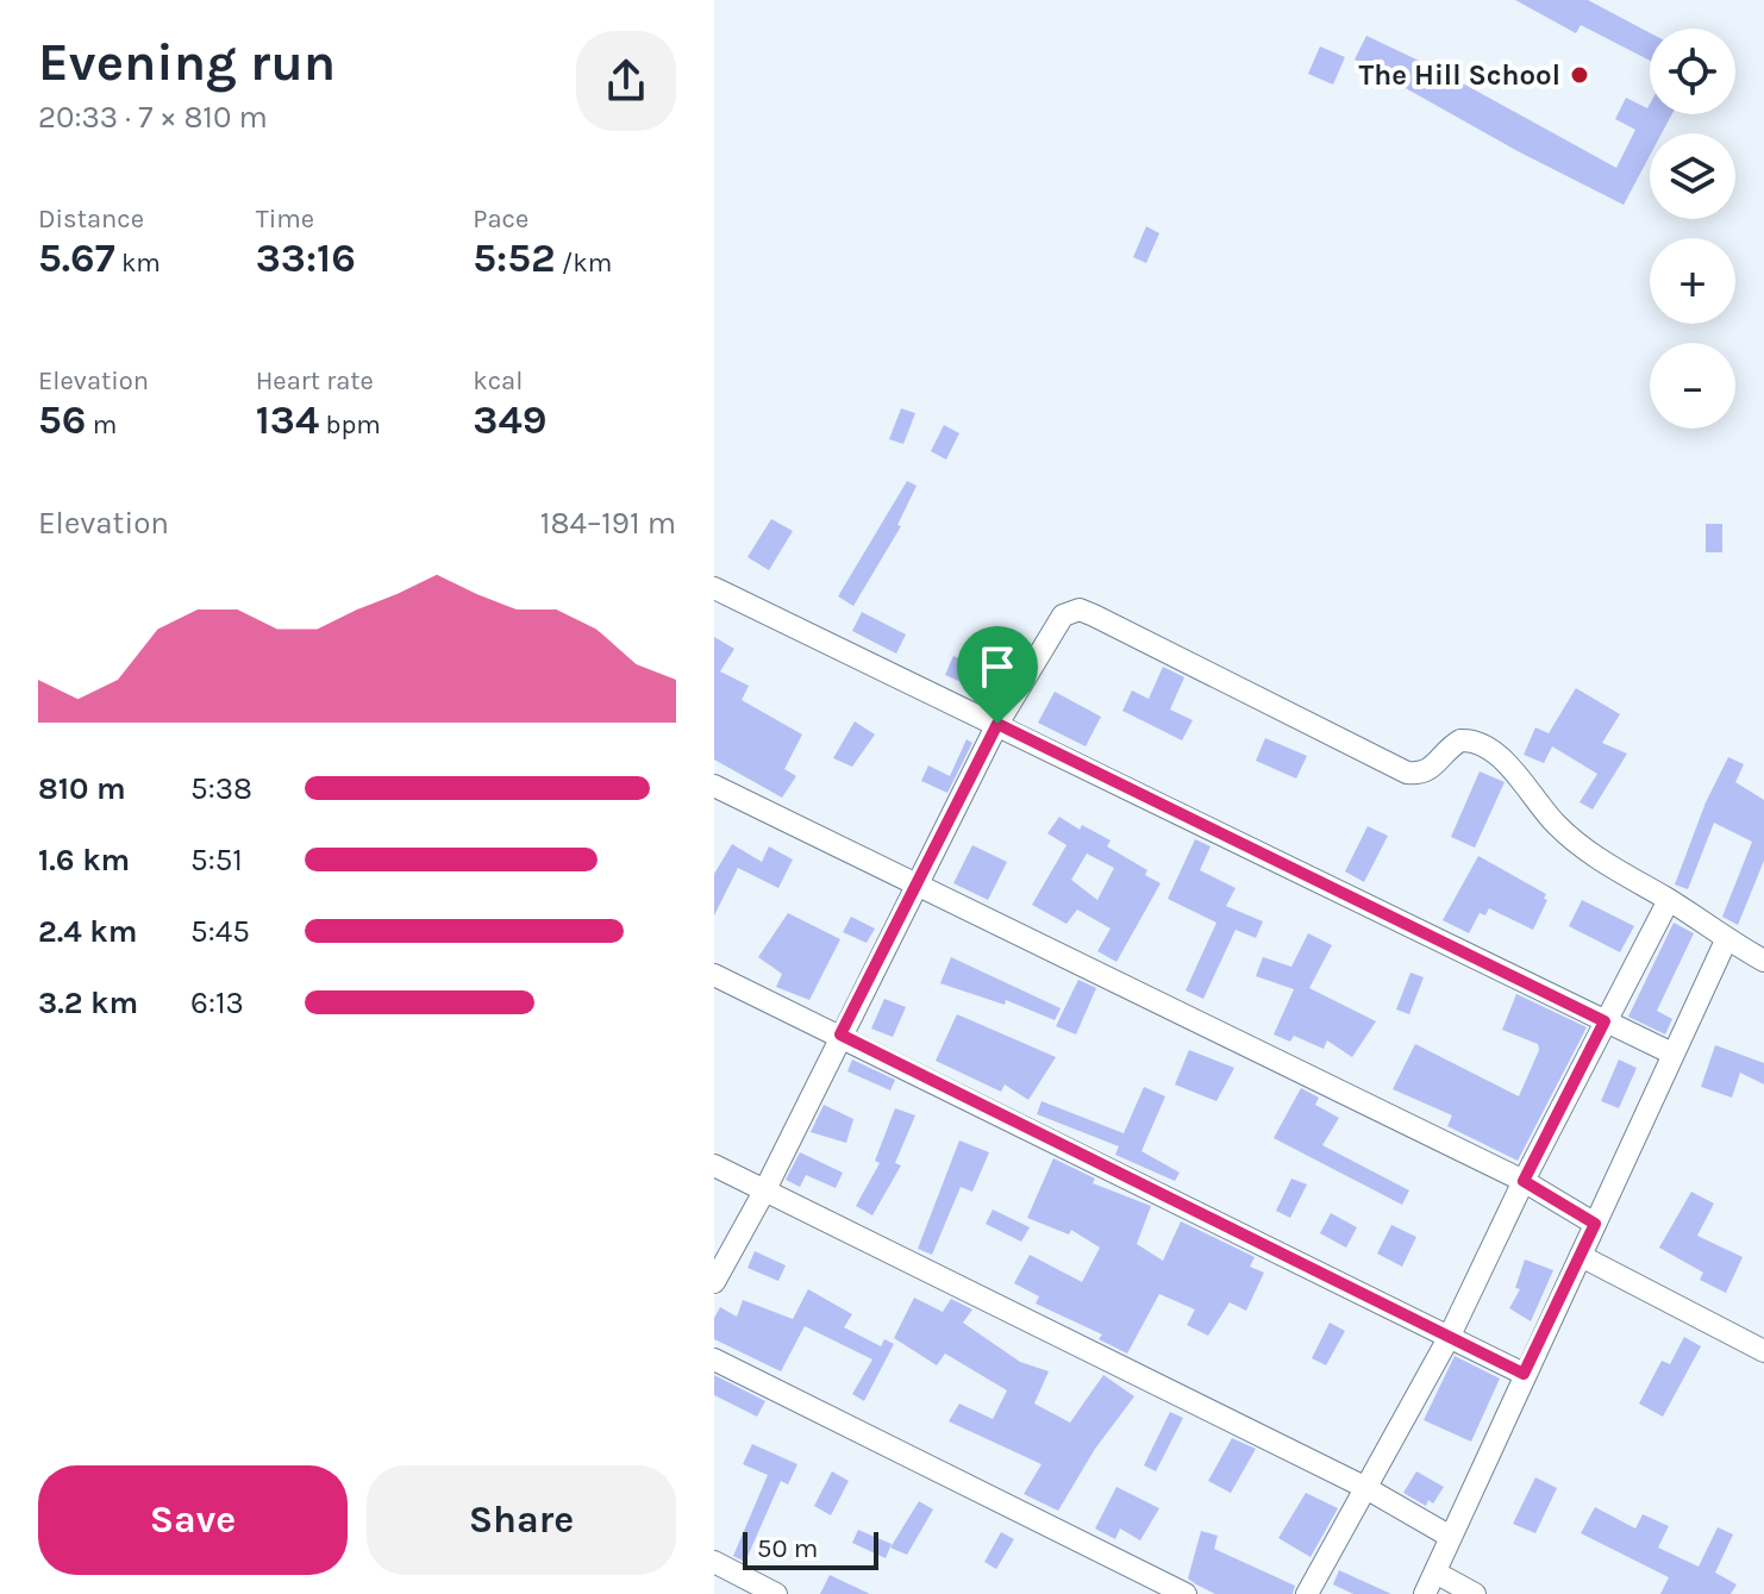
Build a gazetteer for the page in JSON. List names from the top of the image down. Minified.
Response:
{"places":["The Hill School"],"scale_bar":"50 m","page":{"heading":["Evening run","20:33 · 7 × 810 m"],"map_buttons":["+","−"],"stats":[["Distance","5.67 km"],["Time","33:16"],["Pace","5:52 /km"],["Elevation","56 m"],["Heart rate","134 bpm"],["kcal","349"]],"chart":["Elevation","184–191 m"],"list":[{"name":"810 m","note":"5:38"},{"name":"1.6 km","note":"5:51"},{"name":"2.4 km","note":"5:45"},{"name":"3.2 km","note":"6:13"}],"buttons":["Save","Share"],"scale":"50 m"}}
